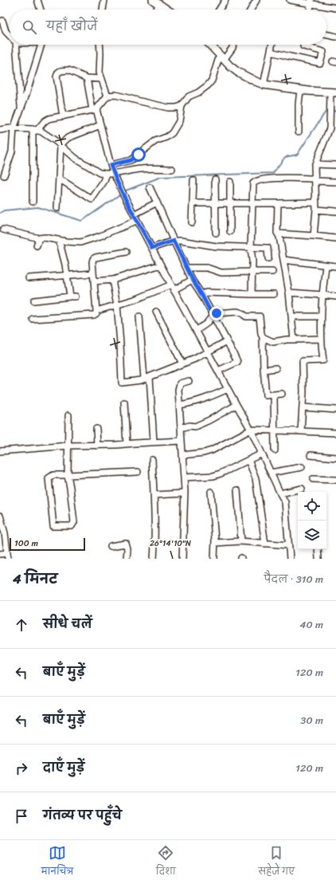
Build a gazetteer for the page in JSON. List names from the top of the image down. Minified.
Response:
{"scale_bar":"100 m","page":{"search":"यहाँ खोजें","scale":"100 m","heading":["4 मिनट","पैदल · 310 m"],"list":[["सीधे चलें","40 m"],["बाएँ मुड़ें","120 m"],["बाएँ मुड़ें","30 m"],["दाएँ मुड़ें","120 m"],"गंतव्य पर पहुँचे"],"nav":["मानचित्र","दिशा","सहेजे गए"]},"coordinates":["26°14'10\"N"]}
